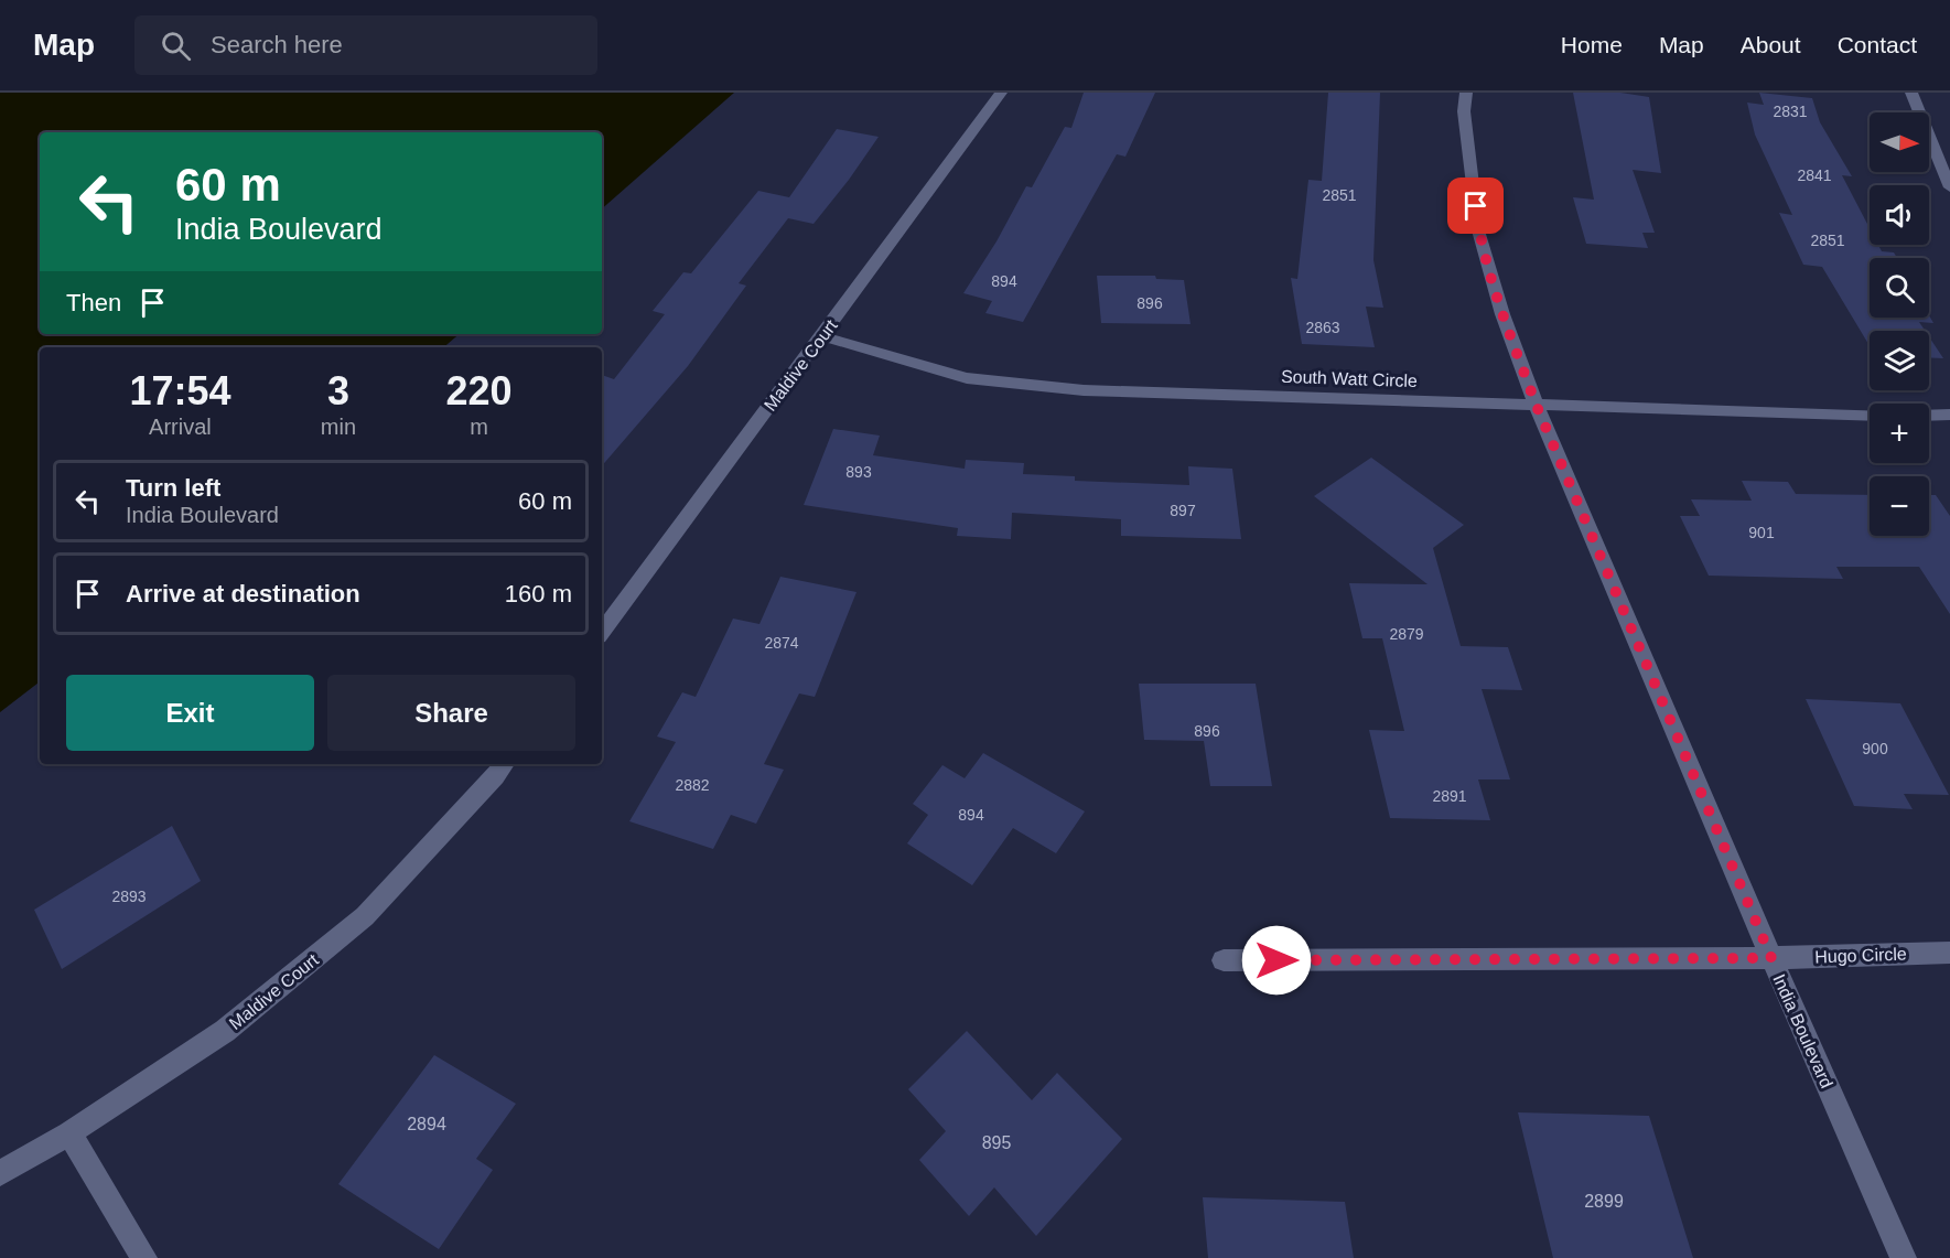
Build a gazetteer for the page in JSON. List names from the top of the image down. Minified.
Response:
{"streets":{"street":["Maldive Court","South Watt Circle","Hugo Circle","India Boulevard"]},"crossings":[["Maldive Court","South Watt Circle"],["South Watt Circle","India Boulevard"],["Hugo Circle","India Boulevard"]],"house_numbers":["2831","2841","2851","2851","894","896","2863","893","897","901","2879","2874","896","900","2882","2891","894","2893","2894","895","2899"],"north":"right","page":{"header":"Map","search":"Search here","nav":["Home","Map","About","Contact"],"map_buttons":["+","−"],"turn":["60 m","India Boulevard"],"then":"Then","eta":["17:54","Arrival","3","min","220","m"],"list":[{"name":"Turn left","note":"India Boulevard","value":"60 m"},{"name":"Arrive at destination","value":"160 m"}],"buttons":["Exit","Share"]}}
